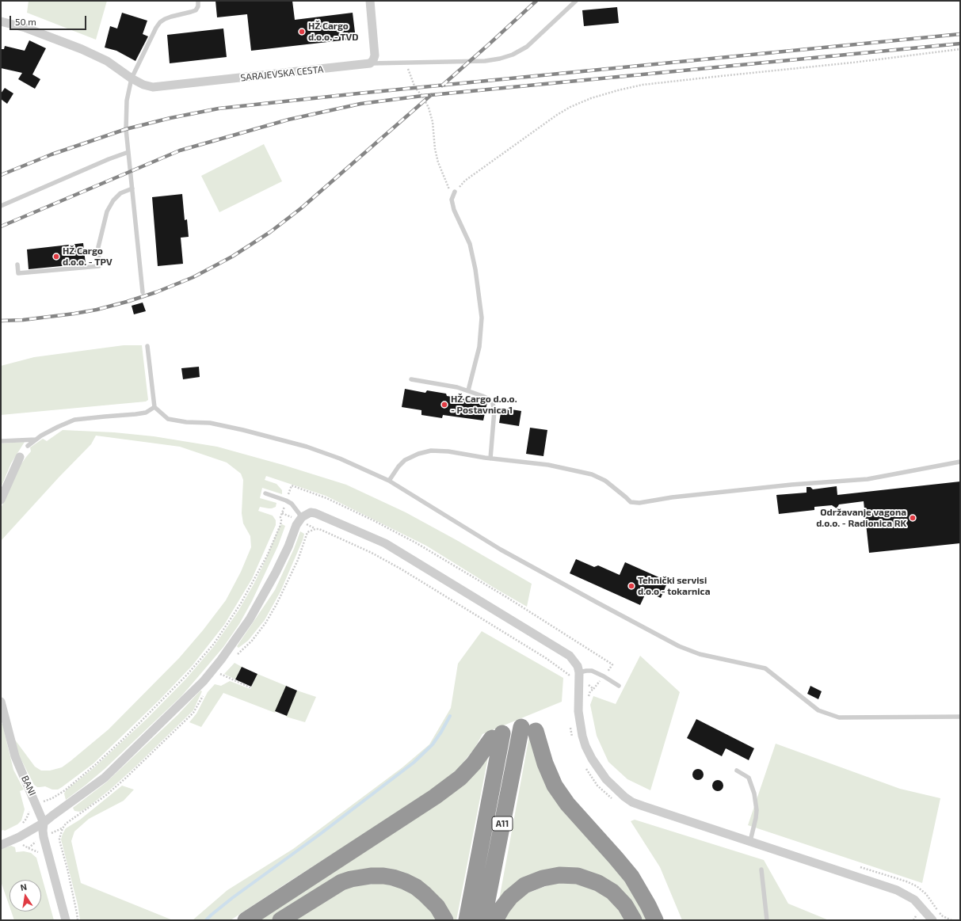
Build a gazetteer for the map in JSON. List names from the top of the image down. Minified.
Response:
{"streets":{"highway":["A11"],"street":["SARAJEVSKA CESTA","BANI"]},"places":["HŽ Cargo d.o.o. - TVD","HŽ Cargo d.o.o. - TPV","HŽ Cargo d.o.o. - Postavnica 1","Održavanje vagona d.o.o. - Radionica RK","Tehnički servisi d.o.o - tokarnica"],"scale_bar":"50 m","north":"top"}
